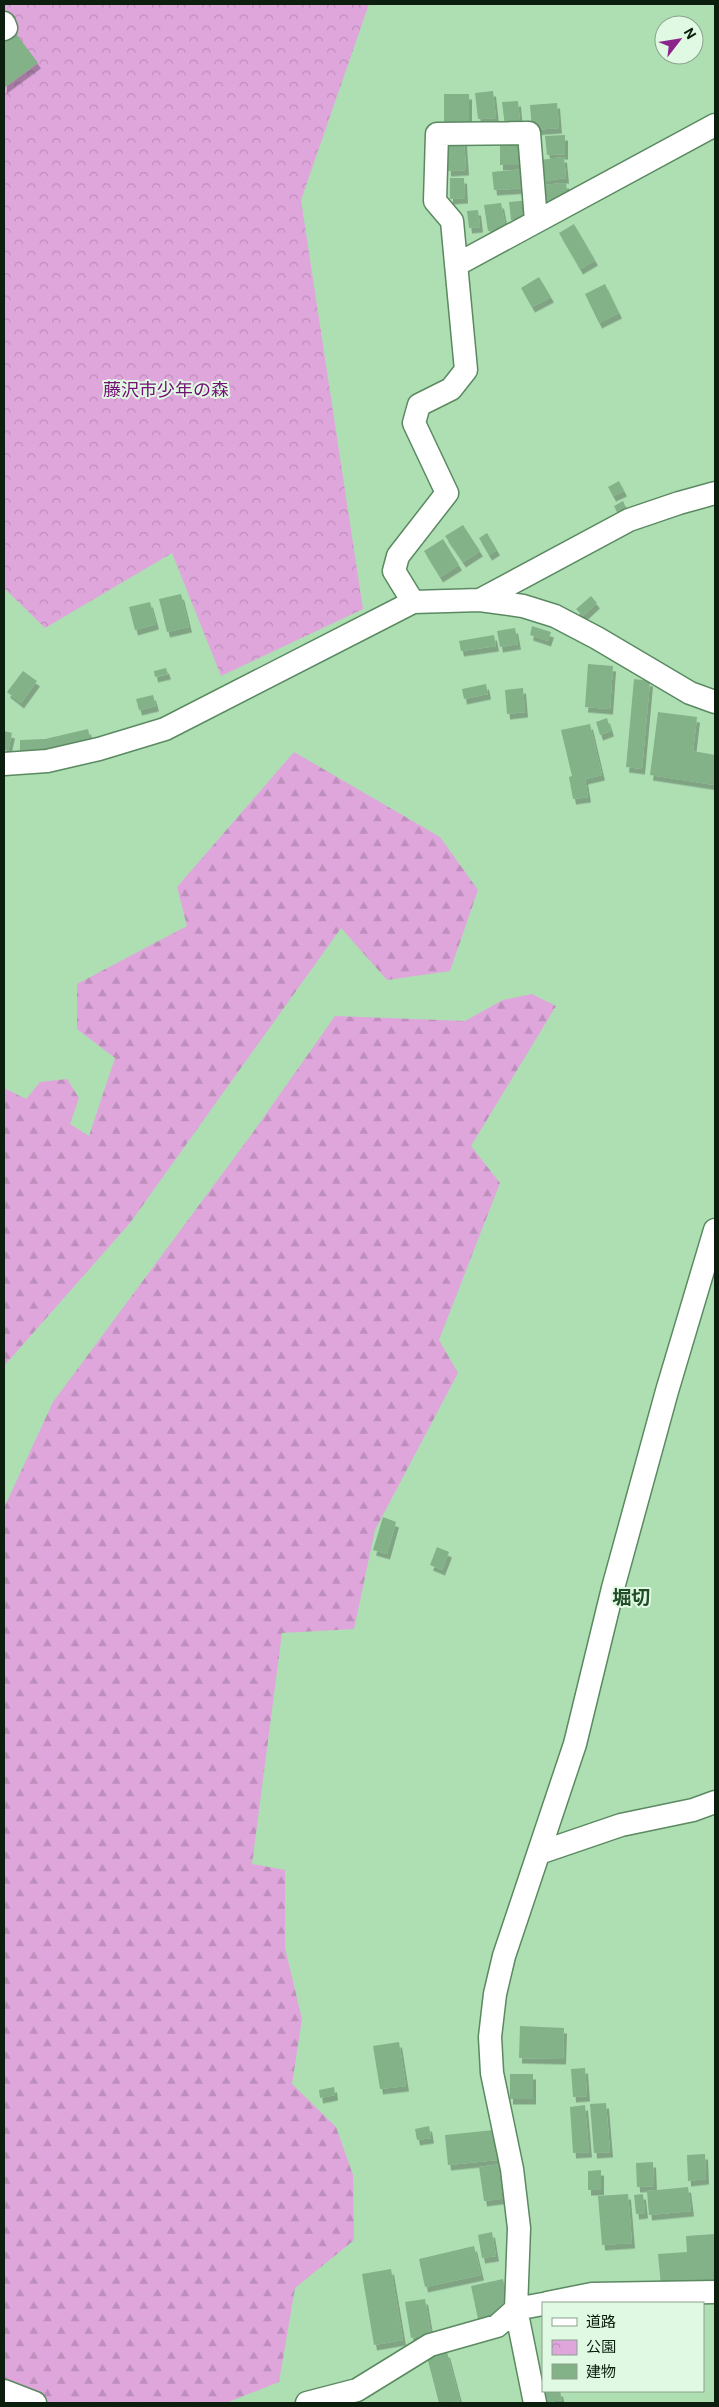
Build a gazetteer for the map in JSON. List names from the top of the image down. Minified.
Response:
{"districts":["堀切"],"parks":["藤沢市少年の森"],"legend":["道路","公園","建物"],"north":"top right"}
